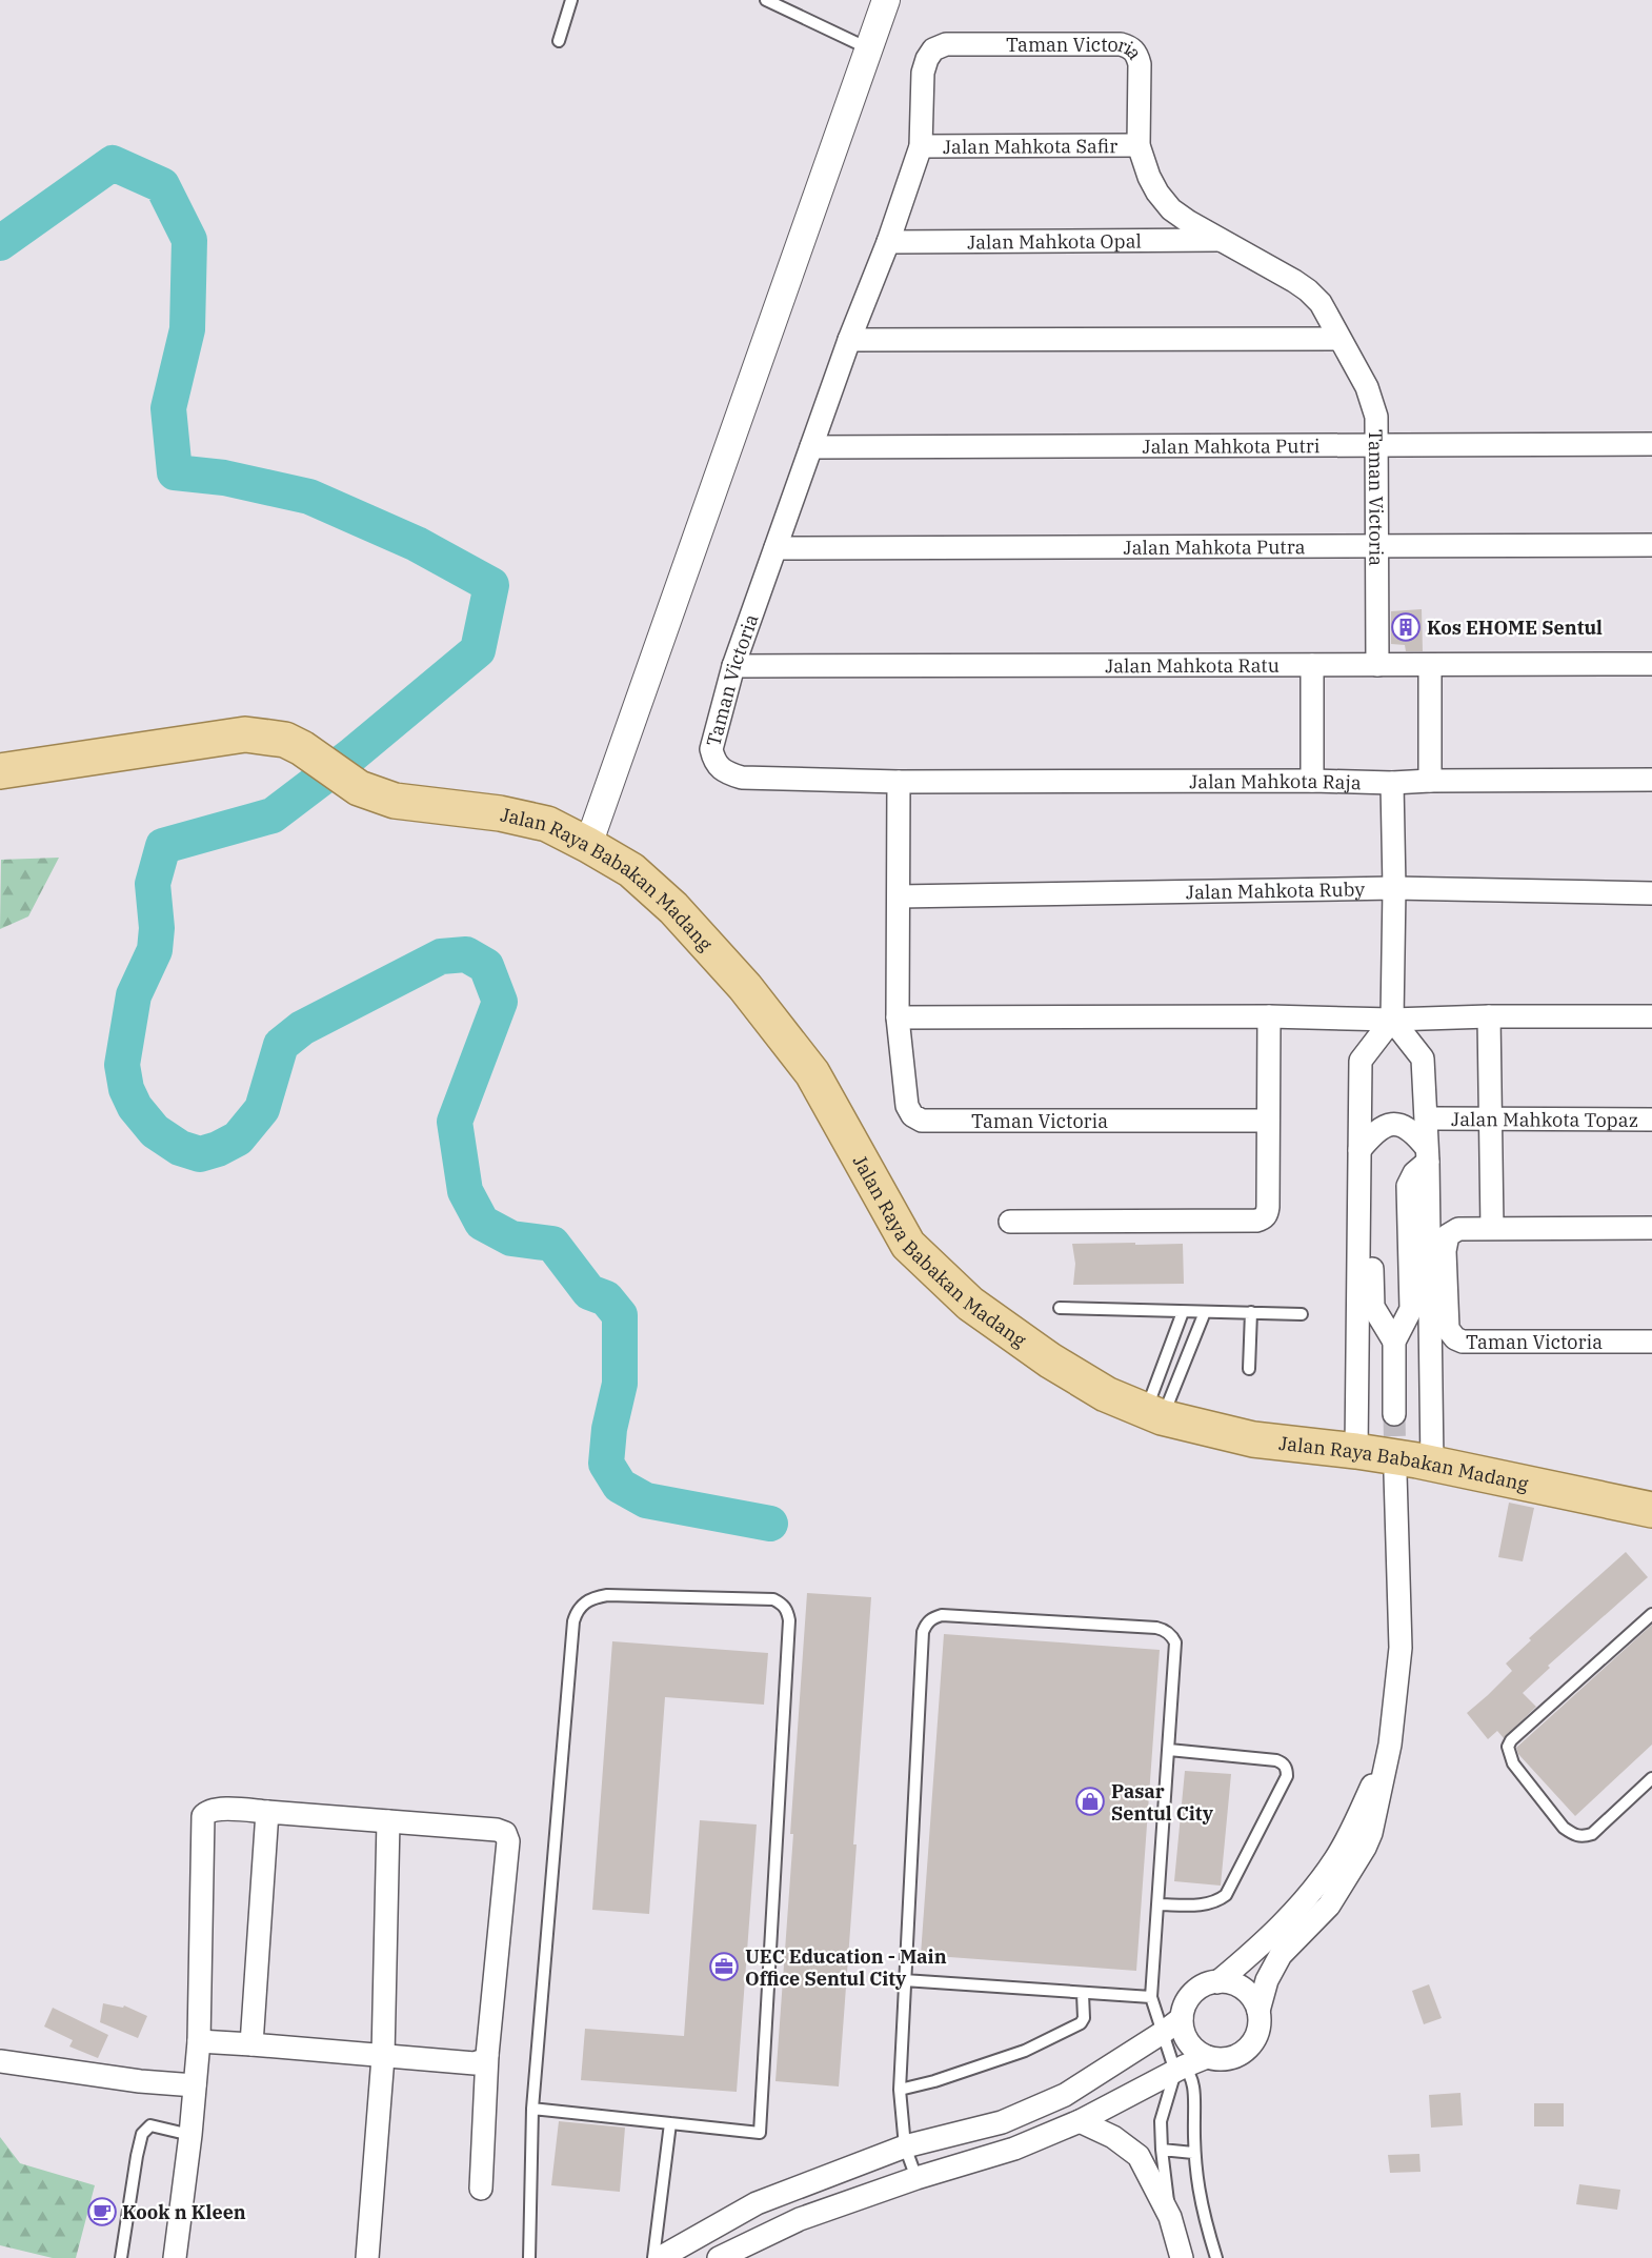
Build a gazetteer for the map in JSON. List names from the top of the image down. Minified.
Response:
{"streets":{"main road":["Jalan Raya Babakan Madang"],"street":["Taman Victoria","Jalan Mahkota Safir","Jalan Mahkota Opal","Jalan Mahkota Putri","Jalan Mahkota Putra","Jalan Mahkota Ratu","Jalan Mahkota Raja","Jalan Mahkota Ruby","Jalan Mahkota Topaz"]},"crossings":[["Taman Victoria","Jalan Mahkota Safir"],["Taman Victoria","Jalan Mahkota Opal"],["Taman Victoria","Jalan Mahkota Putri"],["Taman Victoria","Jalan Mahkota Putra"],["Taman Victoria","Jalan Mahkota Ratu"],["Taman Victoria","Jalan Mahkota Raja"],["Taman Victoria","Jalan Mahkota Ruby"]],"places":{"building":["Kos EHOME Sentul"],"shop":["Pasar Sentul City"],"office":["UEC Education - Main Office Sentul City"],"cafe":["Kook n Kleen"]}}
